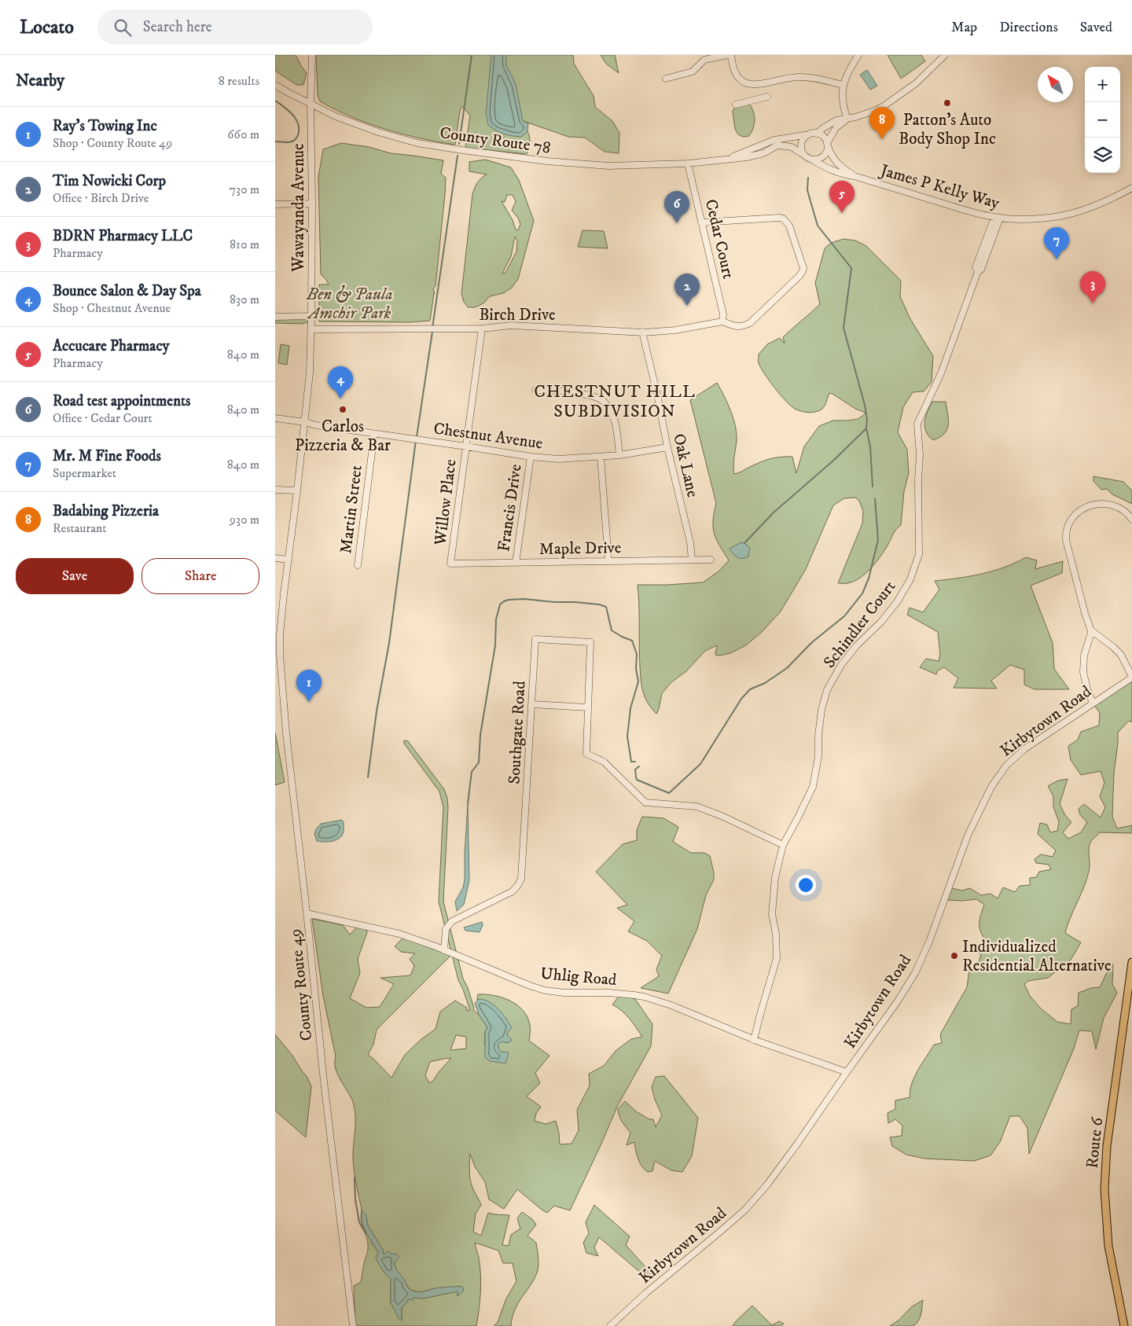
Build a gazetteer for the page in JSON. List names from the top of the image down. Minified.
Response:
{"streets":{"main road":["Route 6"],"street":["County Route 78","James P Kelly Way","Wawayanda Avenue","Cedar Court","Birch Drive","Chestnut Avenue","Oak Lane","Willow Place","Francis Drive","Martin Street","Maple Drive","Schindler Court","Kirbytown Road","Southgate Road","Uhlig Road","County Route 49"]},"crossings":[["County Route 78","James P Kelly Way"],["County Route 78","Wawayanda Avenue"],["County Route 78","Cedar Court"],["James P Kelly Way","Schindler Court"],["Wawayanda Avenue","Birch Drive"],["Wawayanda Avenue","Chestnut Avenue"],["Wawayanda Avenue","County Route 49"],["Cedar Court","Birch Drive"],["Birch Drive","Oak Lane"],["Birch Drive","Willow Place"],["Chestnut Avenue","Oak Lane"],["Chestnut Avenue","Willow Place"],["Chestnut Avenue","Francis Drive"],["Chestnut Avenue","Martin Street"],["Oak Lane","Maple Drive"],["Willow Place","Maple Drive"],["Francis Drive","Maple Drive"],["Schindler Court","Southgate Road"],["Schindler Court","Uhlig Road"],["Kirbytown Road","Uhlig Road"],["Southgate Road","Uhlig Road"],["Uhlig Road","County Route 49"]],"districts":["CHESTNUT HILL SUBDIVISION"],"parks":["Ben & Paula Amchir Park"],"places":["Patton's Auto Body Shop Inc","Carlos Pizzeria & Bar","Individualized Residential Alternative"],"north":"top left","page":{"header":"Locato","search":"Search here","nav":["Map","Directions","Saved"],"heading":["Nearby","8 results"],"map_buttons":["+","−"],"list":[{"mark":"1","name":"Ray's Towing Inc","note":"Shop · County Route 49","value":"660 m"},{"mark":"2","name":"Tim Nowicki Corp","note":"Office · Birch Drive","value":"730 m"},{"mark":"3","name":"BDRN Pharmacy LLC","note":"Pharmacy","value":"810 m"},{"mark":"4","name":"Bounce Salon & Day Spa","note":"Shop · Chestnut Avenue","value":"830 m"},{"mark":"5","name":"Accucare Pharmacy","note":"Pharmacy","value":"840 m"},{"mark":"6","name":"Road test appointments","note":"Office · Cedar Court","value":"840 m"},{"mark":"7","name":"Mr. M Fine Foods","note":"Supermarket","value":"840 m"},{"mark":"8","name":"Badabing Pizzeria","note":"Restaurant","value":"930 m"}],"pins":["8","5","6","7","3","2","4","1"],"buttons":["Save","Share"]}}
